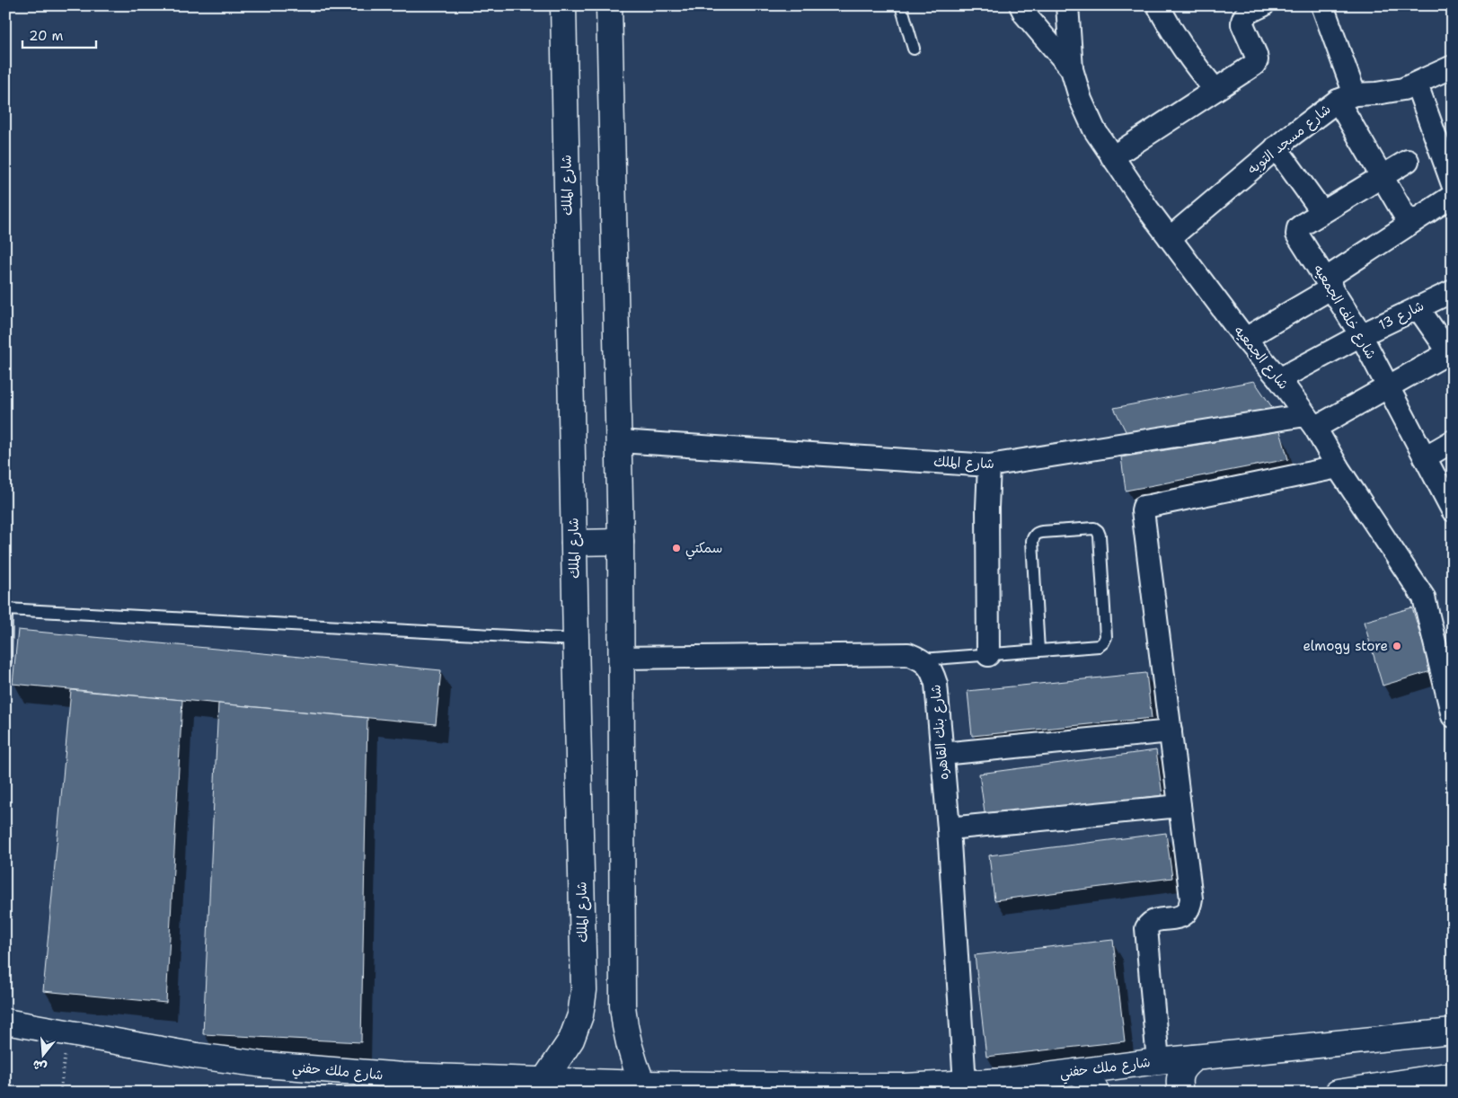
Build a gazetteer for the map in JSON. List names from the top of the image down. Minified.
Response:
{"streets":{"main road":["شارع الملك","شارع ملك حفني"],"street":["شارع مسجد التوبه","شارع خلف الجمعيه","شارع 13","شارع الجمعيه","شارع بنك القاهره"]},"crossings":[["شارع مسجد التوبه","شارع الجمعيه"],["شارع الملك","شارع الجمعيه"],["شارع الملك","شارع ملك حفني"],["شارع خلف الجمعيه","شارع 13"],["شارع 13","شارع الجمعيه"],["شارع بنك القاهره","شارع ملك حفني"]],"places":["سمكتي","elmogy store"],"scale_bar":"20 m","north":"bottom"}
